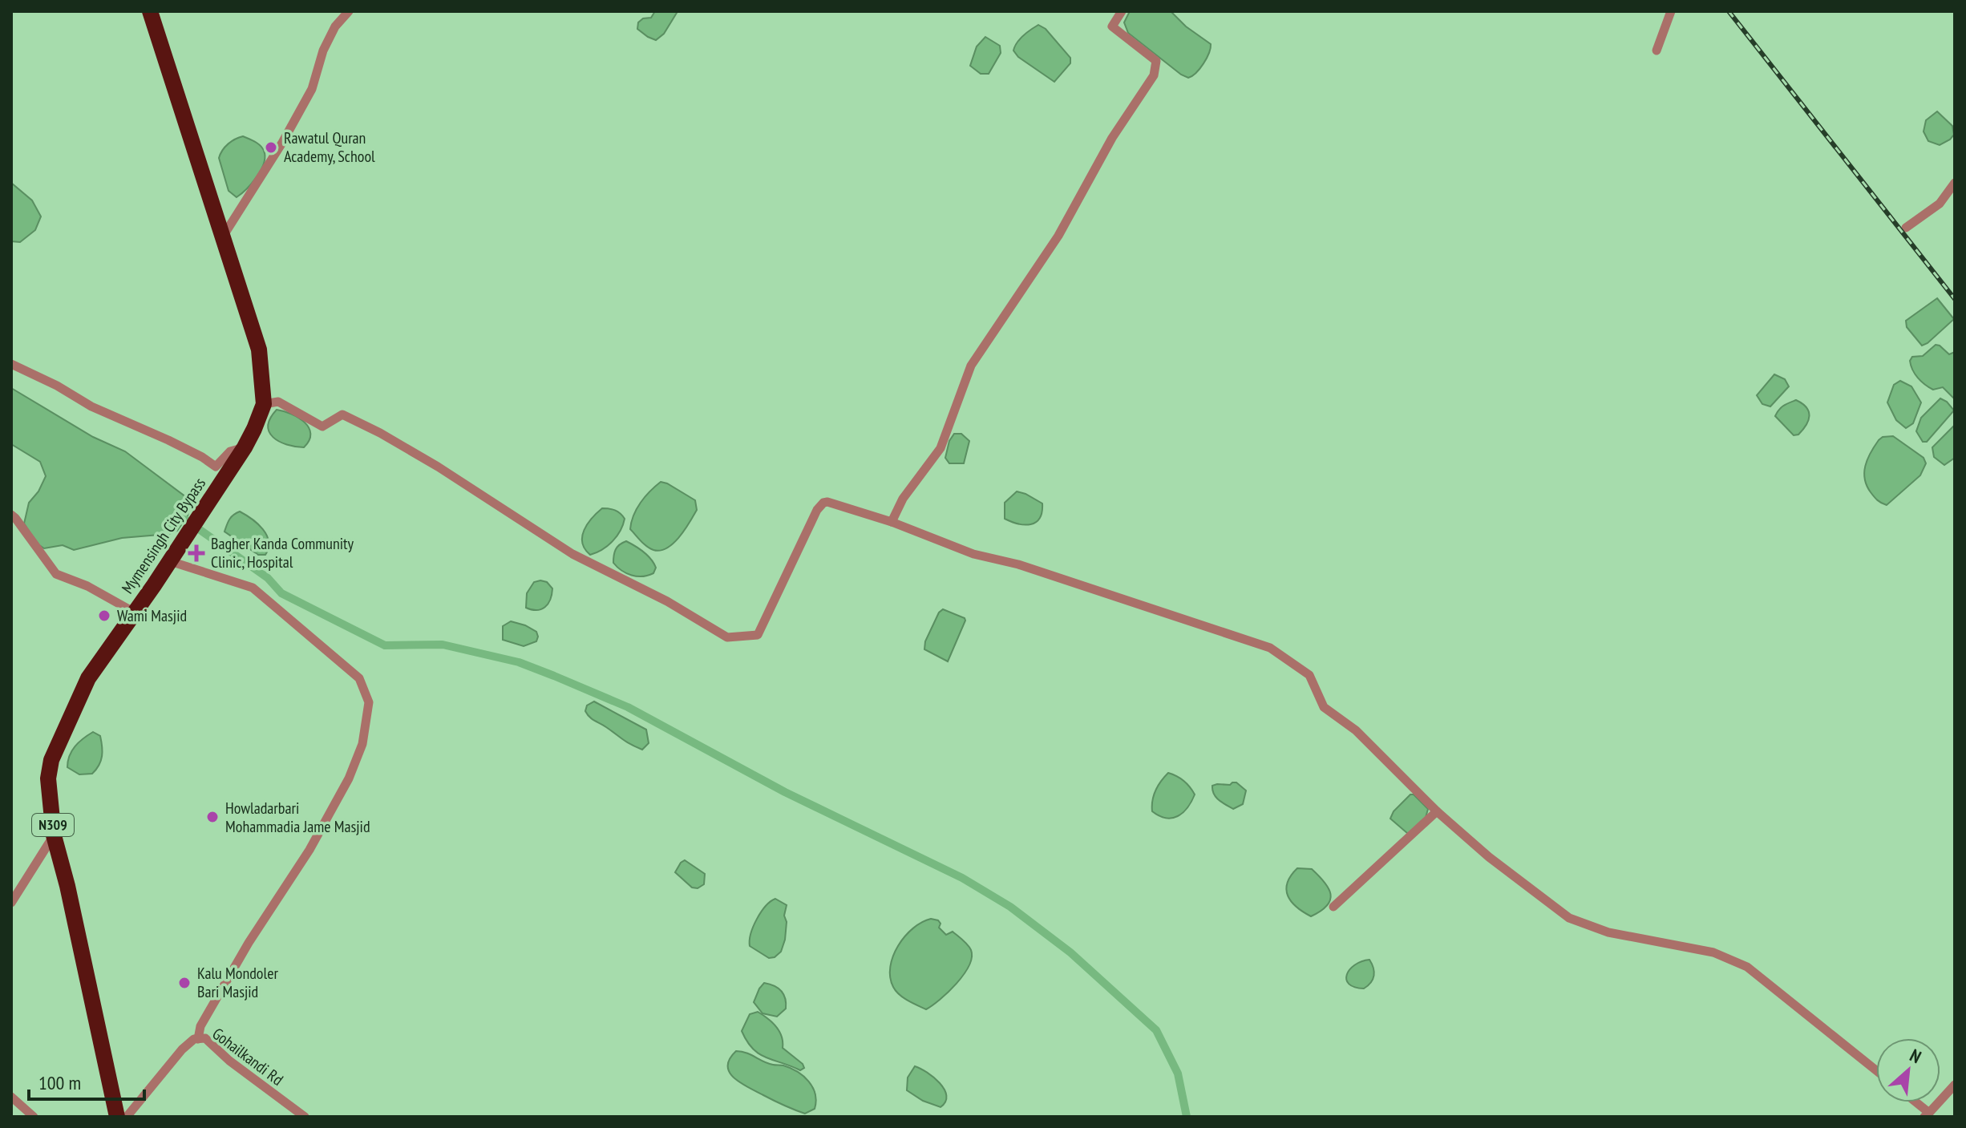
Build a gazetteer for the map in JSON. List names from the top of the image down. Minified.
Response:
{"streets":{"highway":["Mymensingh City Bypass","N309"],"street":["Gohailkandi Rd"]},"places":{"other":["Rawatul Quran Academy, School","Wami Masjid","Howladarbari Mohammadia Jame Masjid","Kalu Mondoler Bari Masjid"],"health":["Bagher Kanda Community Clinic, Hospital"]},"scale_bar":"100 m","north":"top right"}
